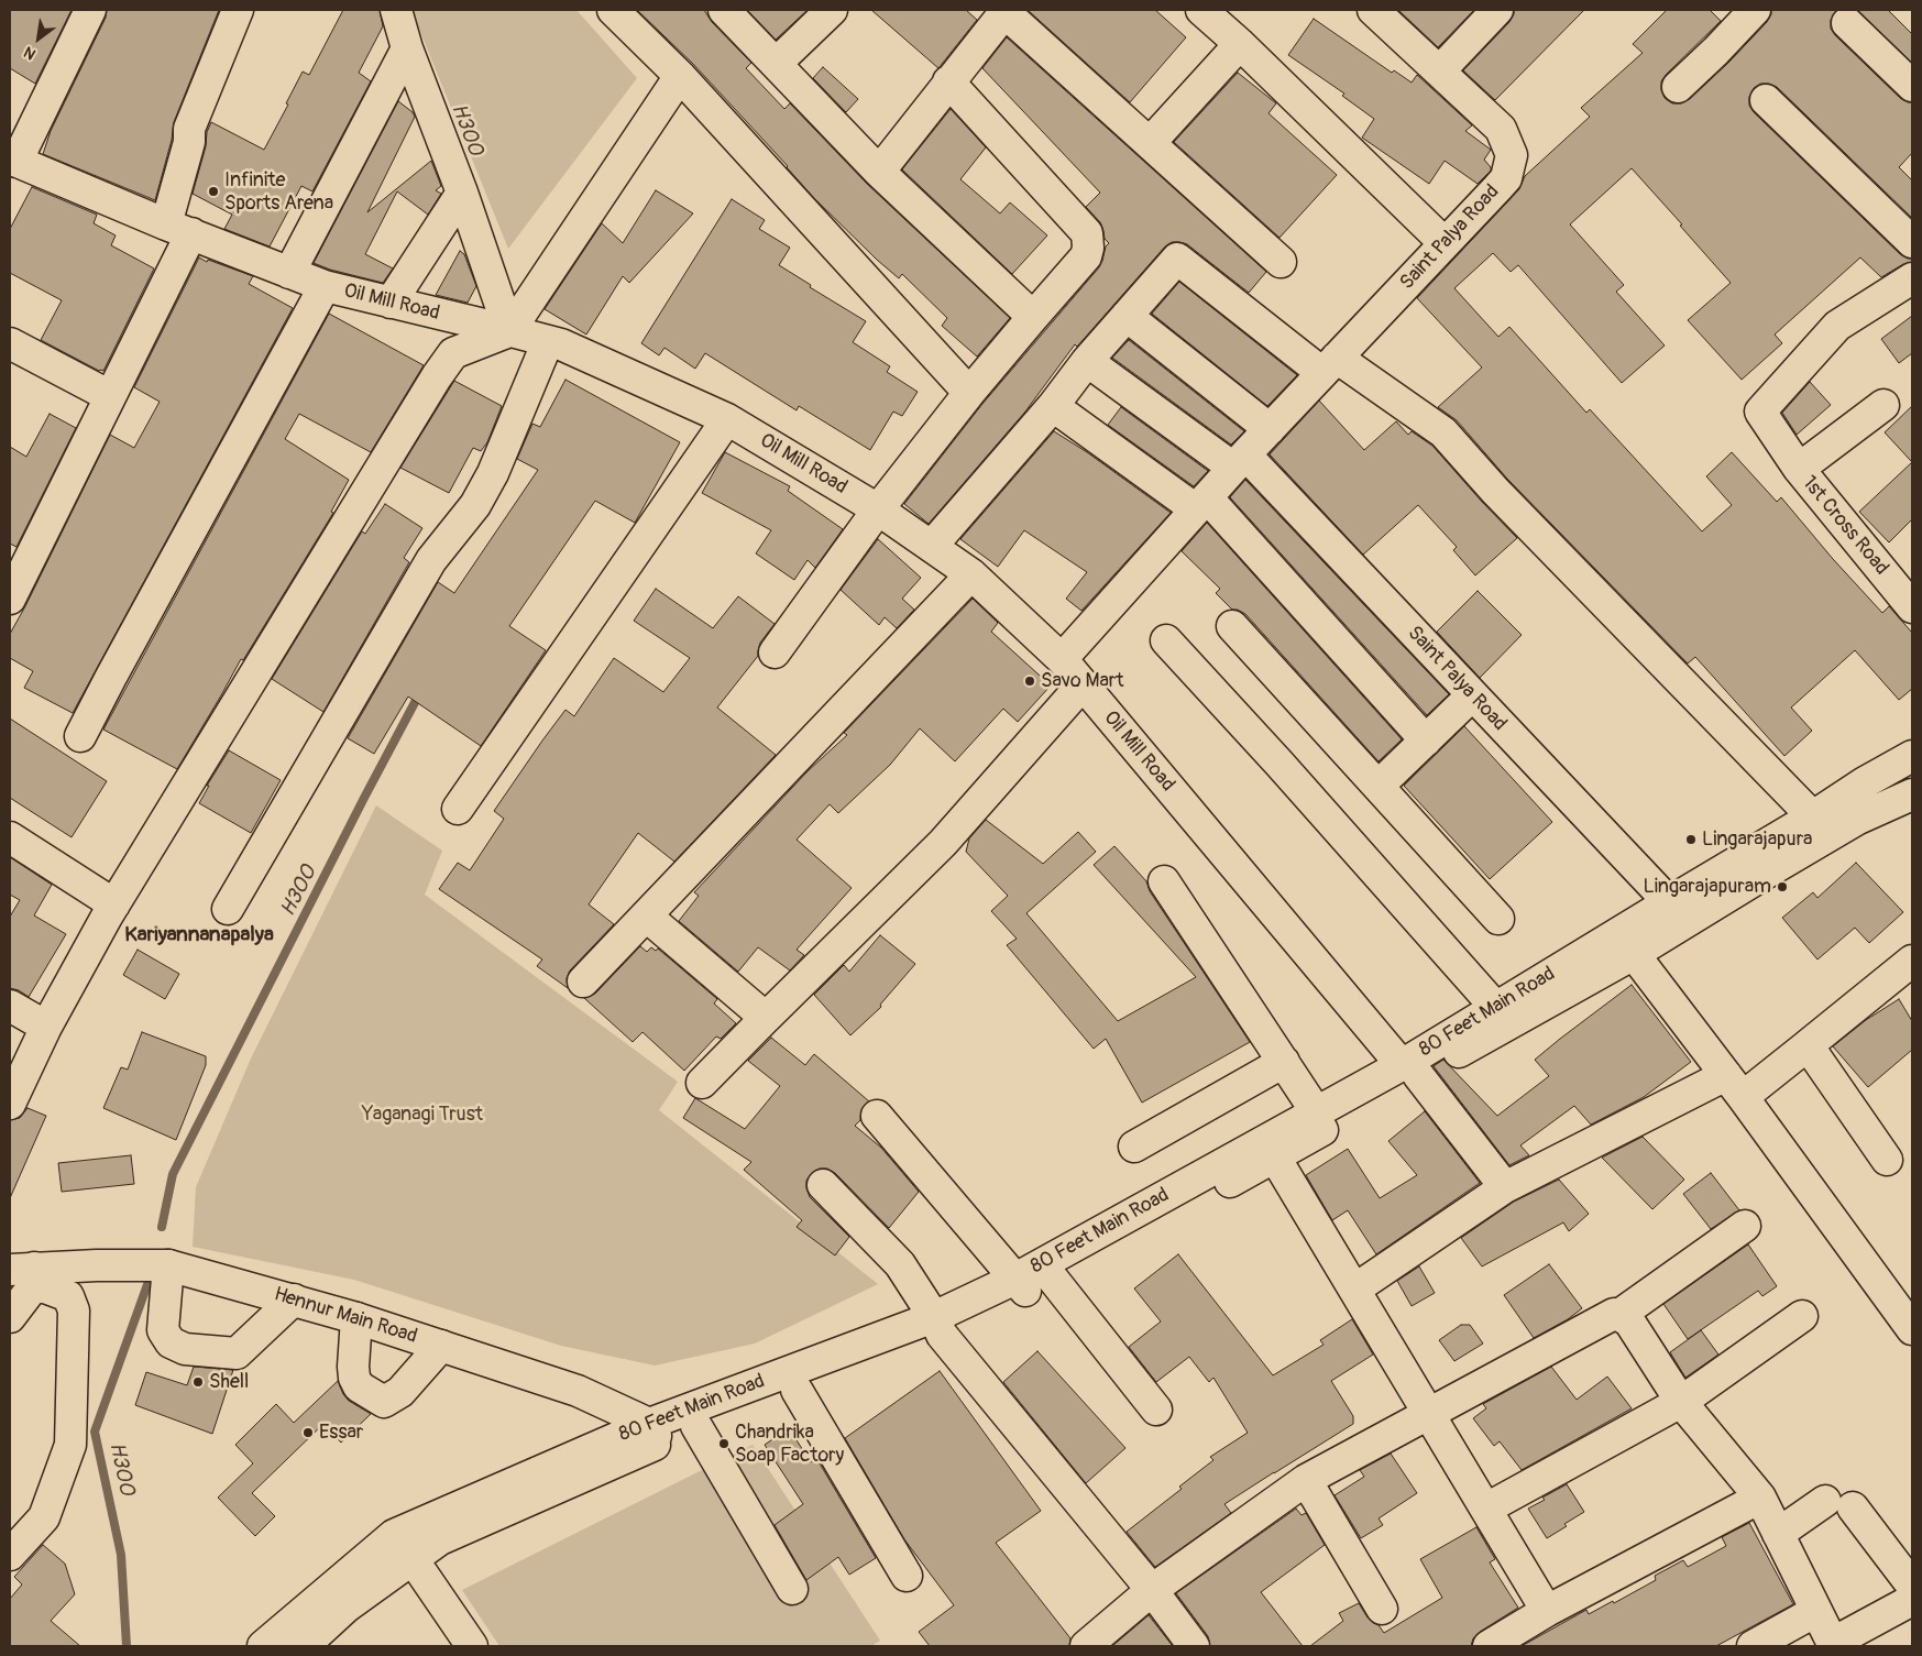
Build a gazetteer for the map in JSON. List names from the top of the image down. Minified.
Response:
{"streets":{"street":["Saint Palya Road","Oil Mill Road","1st Cross Road","80 Feet Main Road","Hennur Main Road"]},"crossings":[["Saint Palya Road","Oil Mill Road"],["Saint Palya Road","80 Feet Main Road"],["Oil Mill Road","80 Feet Main Road"],["80 Feet Main Road","Hennur Main Road"]],"districts":["Kariyannanapalya"],"water":["H300"],"parks":["Yaganagi Trust"],"places":["Infinite Sports Arena","Savo Mart","Lingarajapura","Lingarajapuram","Shell","Essar","Chandrika Soap Factory"],"north":"bottom left"}
